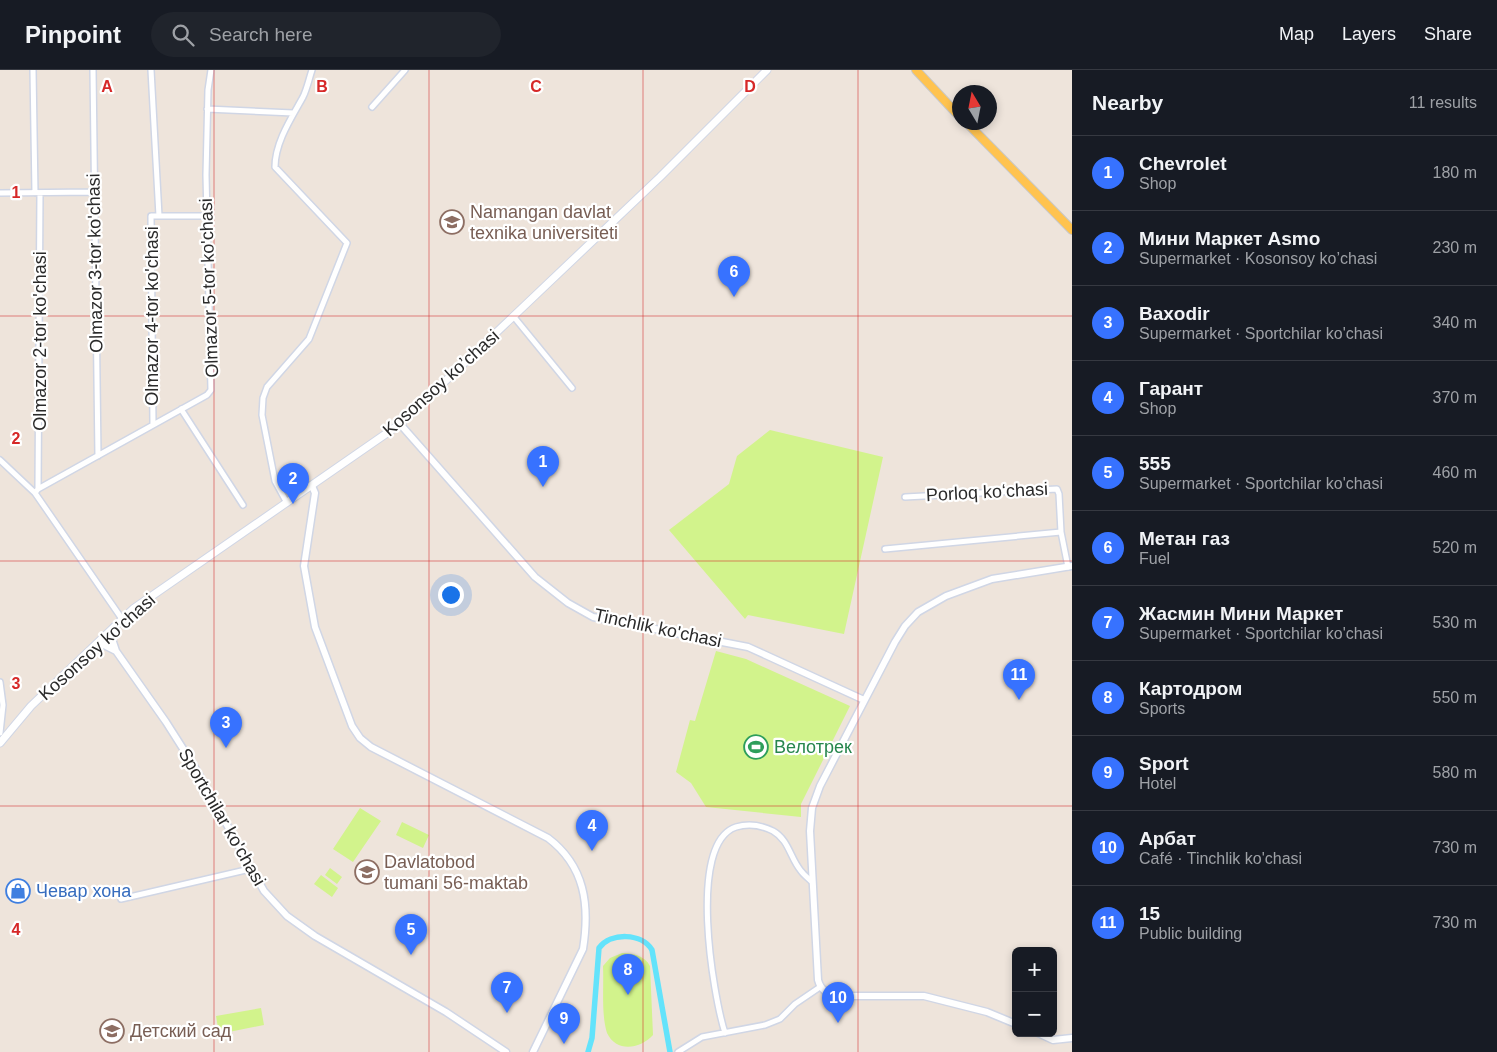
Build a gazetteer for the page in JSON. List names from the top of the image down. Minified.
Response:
{"streets":{"main road":["Kosonsoy ko’chasi"],"street":["Olmazor 3-tor ko'chasi","Olmazor 5-tor ko'chasi","Olmazor 4-tor ko'chasi","Olmazor 2-tor ko'chasi","Porloq koʻchasi","Tinchlik ko'chasi","Sportchilar ko'chasi"]},"crossings":[["Olmazor 3-tor ko'chasi","Olmazor 5-tor ko'chasi"],["Olmazor 5-tor ko'chasi","Olmazor 4-tor ko'chasi"],["Olmazor 5-tor ko'chasi","Olmazor 2-tor ko'chasi"],["Kosonsoy ko’chasi","Tinchlik ko'chasi"]],"places":{"school or university":["Namangan davlat texnika universiteti","Davlatobod tumani 56-maktab","Детский сад"],"sports":["Велотрек"],"shop":["Чевар хона"]},"north":"top","page":{"header":"Pinpoint","search":"Search here","nav":["Map","Layers","Share"],"heading":["Nearby","11 results"],"list":[{"mark":"1","name":"Chevrolet","note":"Shop","value":"180 m"},{"mark":"2","name":"Мини Маркет Asmo","note":"Supermarket · Kosonsoy ko’chasi","value":"230 m"},{"mark":"3","name":"Baxodir","note":"Supermarket · Sportchilar ko'chasi","value":"340 m"},{"mark":"4","name":"Гарант","note":"Shop","value":"370 m"},{"mark":"5","name":"555","note":"Supermarket · Sportchilar ko'chasi","value":"460 m"},{"mark":"6","name":"Метан газ","note":"Fuel","value":"520 m"},{"mark":"7","name":"Жасмин Мини Маркет","note":"Supermarket · Sportchilar ko'chasi","value":"530 m"},{"mark":"8","name":"Картодром","note":"Sports","value":"550 m"},{"mark":"9","name":"Sport","note":"Hotel","value":"580 m"},{"mark":"10","name":"Арбат","note":"Café · Tinchlik ko'chasi","value":"730 m"},{"mark":"11","name":"15","note":"Public building","value":"730 m"}],"pins":["6","1","2","11","3","4","5","8","7","10","9"],"map_buttons":["+","−"]},"grid":{"columns":["A","B","C","D"],"rows":["1","2","3","4"]}}
